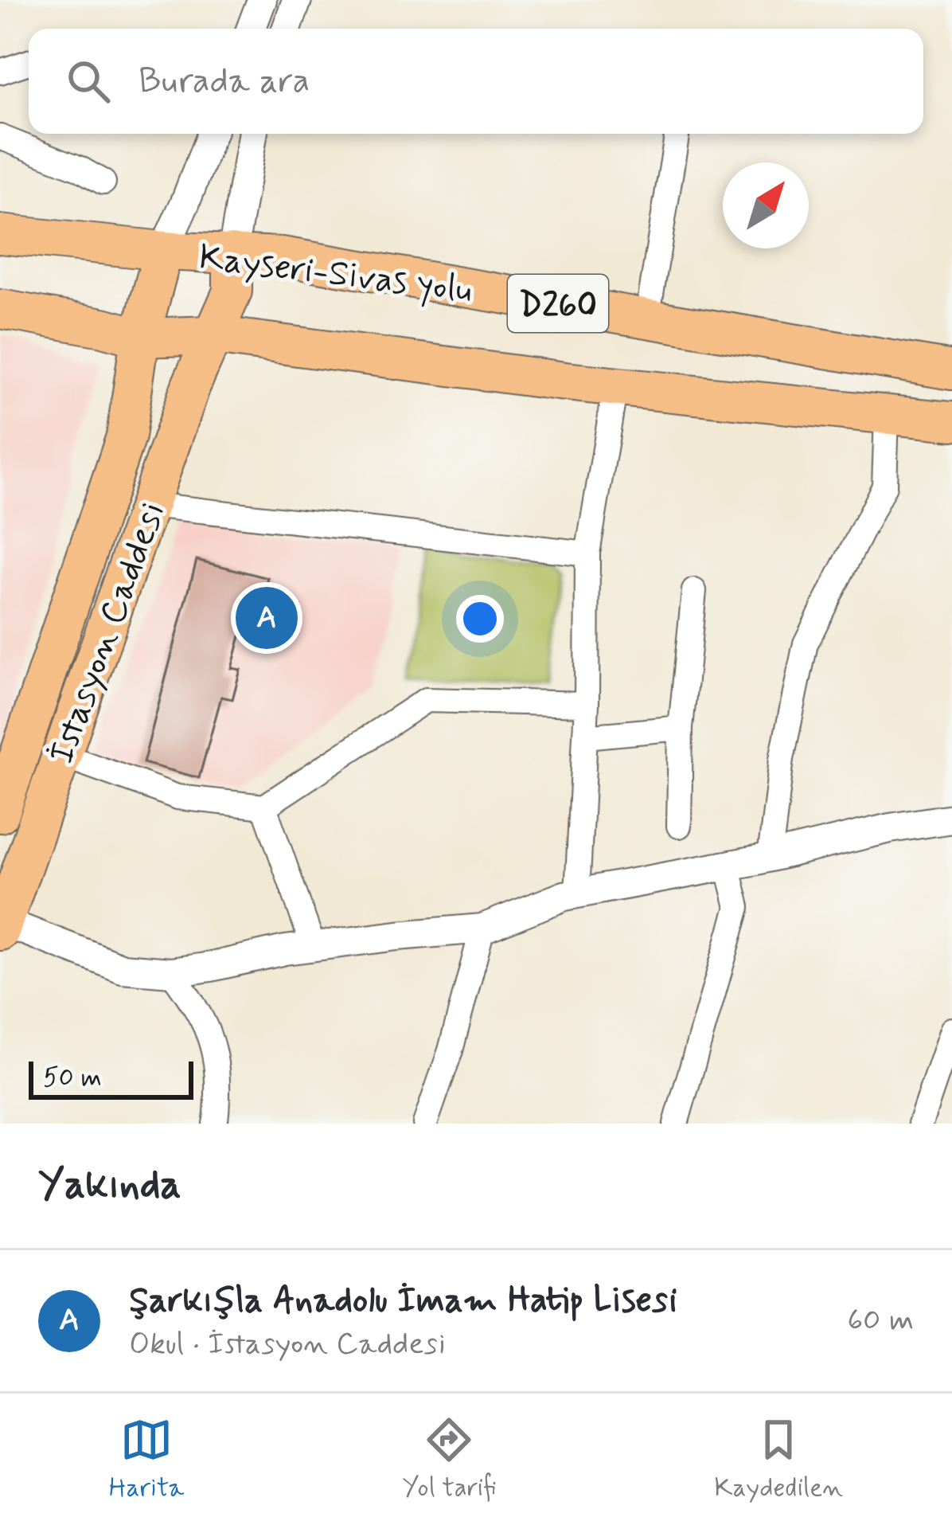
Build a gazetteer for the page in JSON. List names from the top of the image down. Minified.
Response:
{"streets":{"main road":["Kayseri-Sivas yolu","D260","İstasyon Caddesi"]},"crossings":[["Kayseri-Sivas yolu","İstasyon Caddesi"],["D260","İstasyon Caddesi"]],"scale_bar":"50 m","north":"top right","page":{"search":"Burada ara","pins":"A","scale":"50 m","heading":"Yakında","list":[{"mark":"A","name":"Şarkışla Anadolu İmam Hatip Lisesi","note":"Okul · İstasyon Caddesi","value":"60 m"}],"nav":["Harita","Yol tarifi","Kaydedilen"]}}
